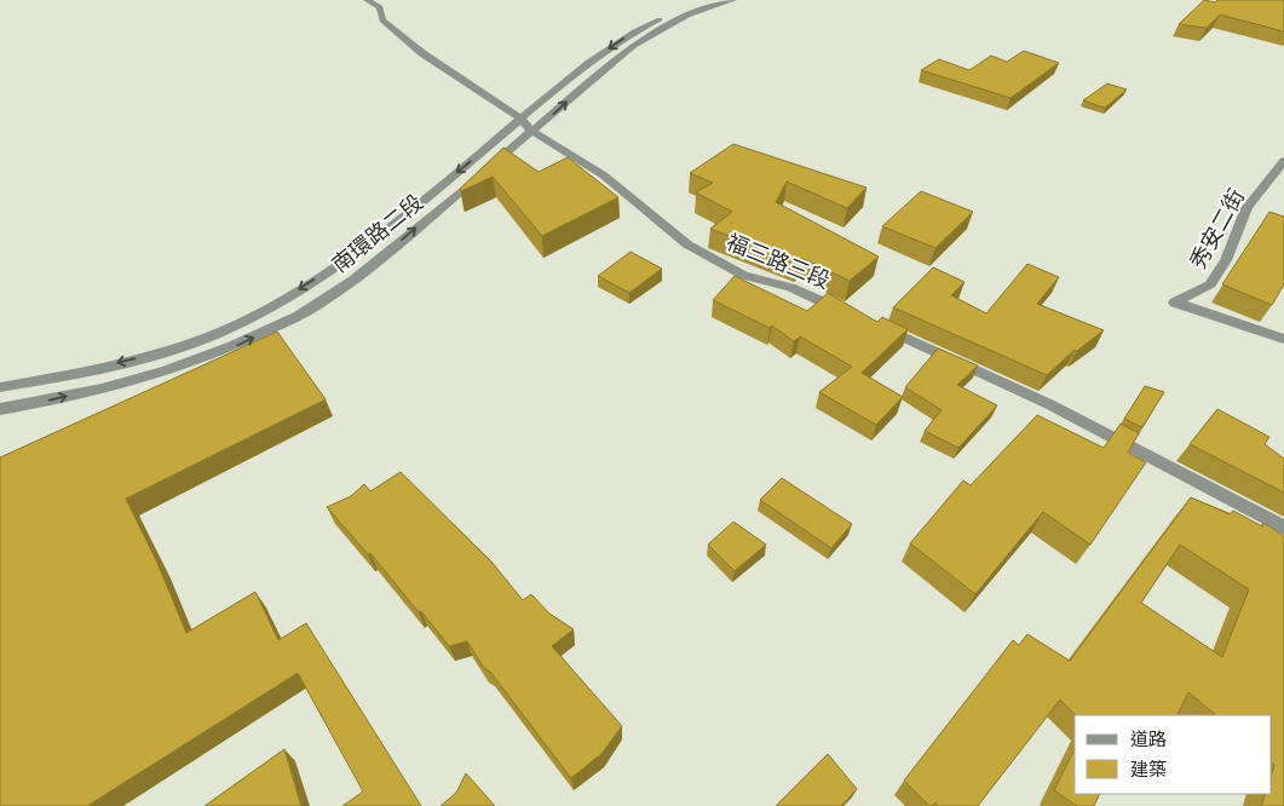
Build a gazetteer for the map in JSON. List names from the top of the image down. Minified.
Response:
{"streets":{"street":["秀安二街","南環路二段","福三路三段"]},"crossings":[["南環路二段","福三路三段"]],"legend":["道路","建築"]}
